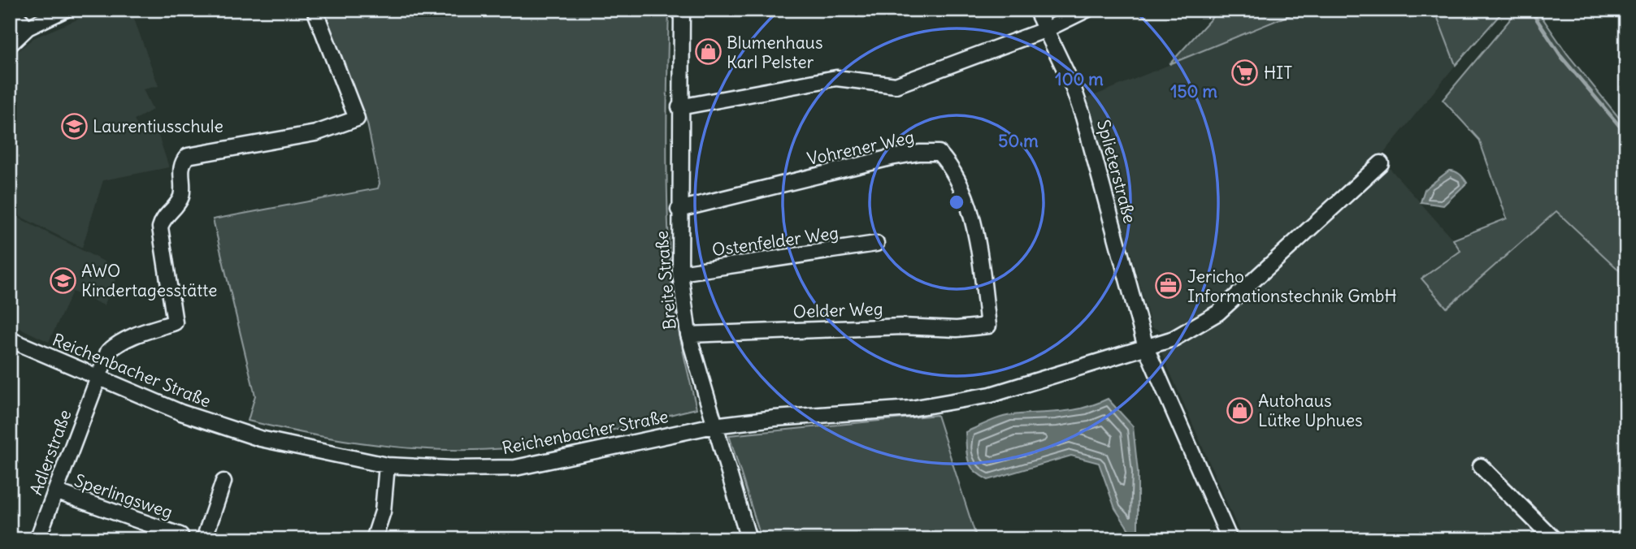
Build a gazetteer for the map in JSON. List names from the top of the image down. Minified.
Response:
{"streets":{"street":["Vohrener Weg","Splieterstraße","Ostenfelder Weg","Breite Straße","Oelder Weg","Reichenbacher Straße","Adlerstraße","Sperlingsweg"]},"crossings":[["Vohrener Weg","Breite Straße"],["Vohrener Weg","Oelder Weg"],["Splieterstraße","Reichenbacher Straße"],["Ostenfelder Weg","Breite Straße"],["Breite Straße","Oelder Weg"],["Breite Straße","Reichenbacher Straße"],["Reichenbacher Straße","Adlerstraße"],["Adlerstraße","Sperlingsweg"]],"places":{"shop":["Blumenhaus Karl Pelster","Autohaus Lütke Uphues"],"supermarket":["HIT"],"school or university":["Laurentiusschule","AWO Kindertagesstätte"],"office":["Jericho Informationstechnik GmbH"]},"rings":["100 m","150 m","50 m"]}
